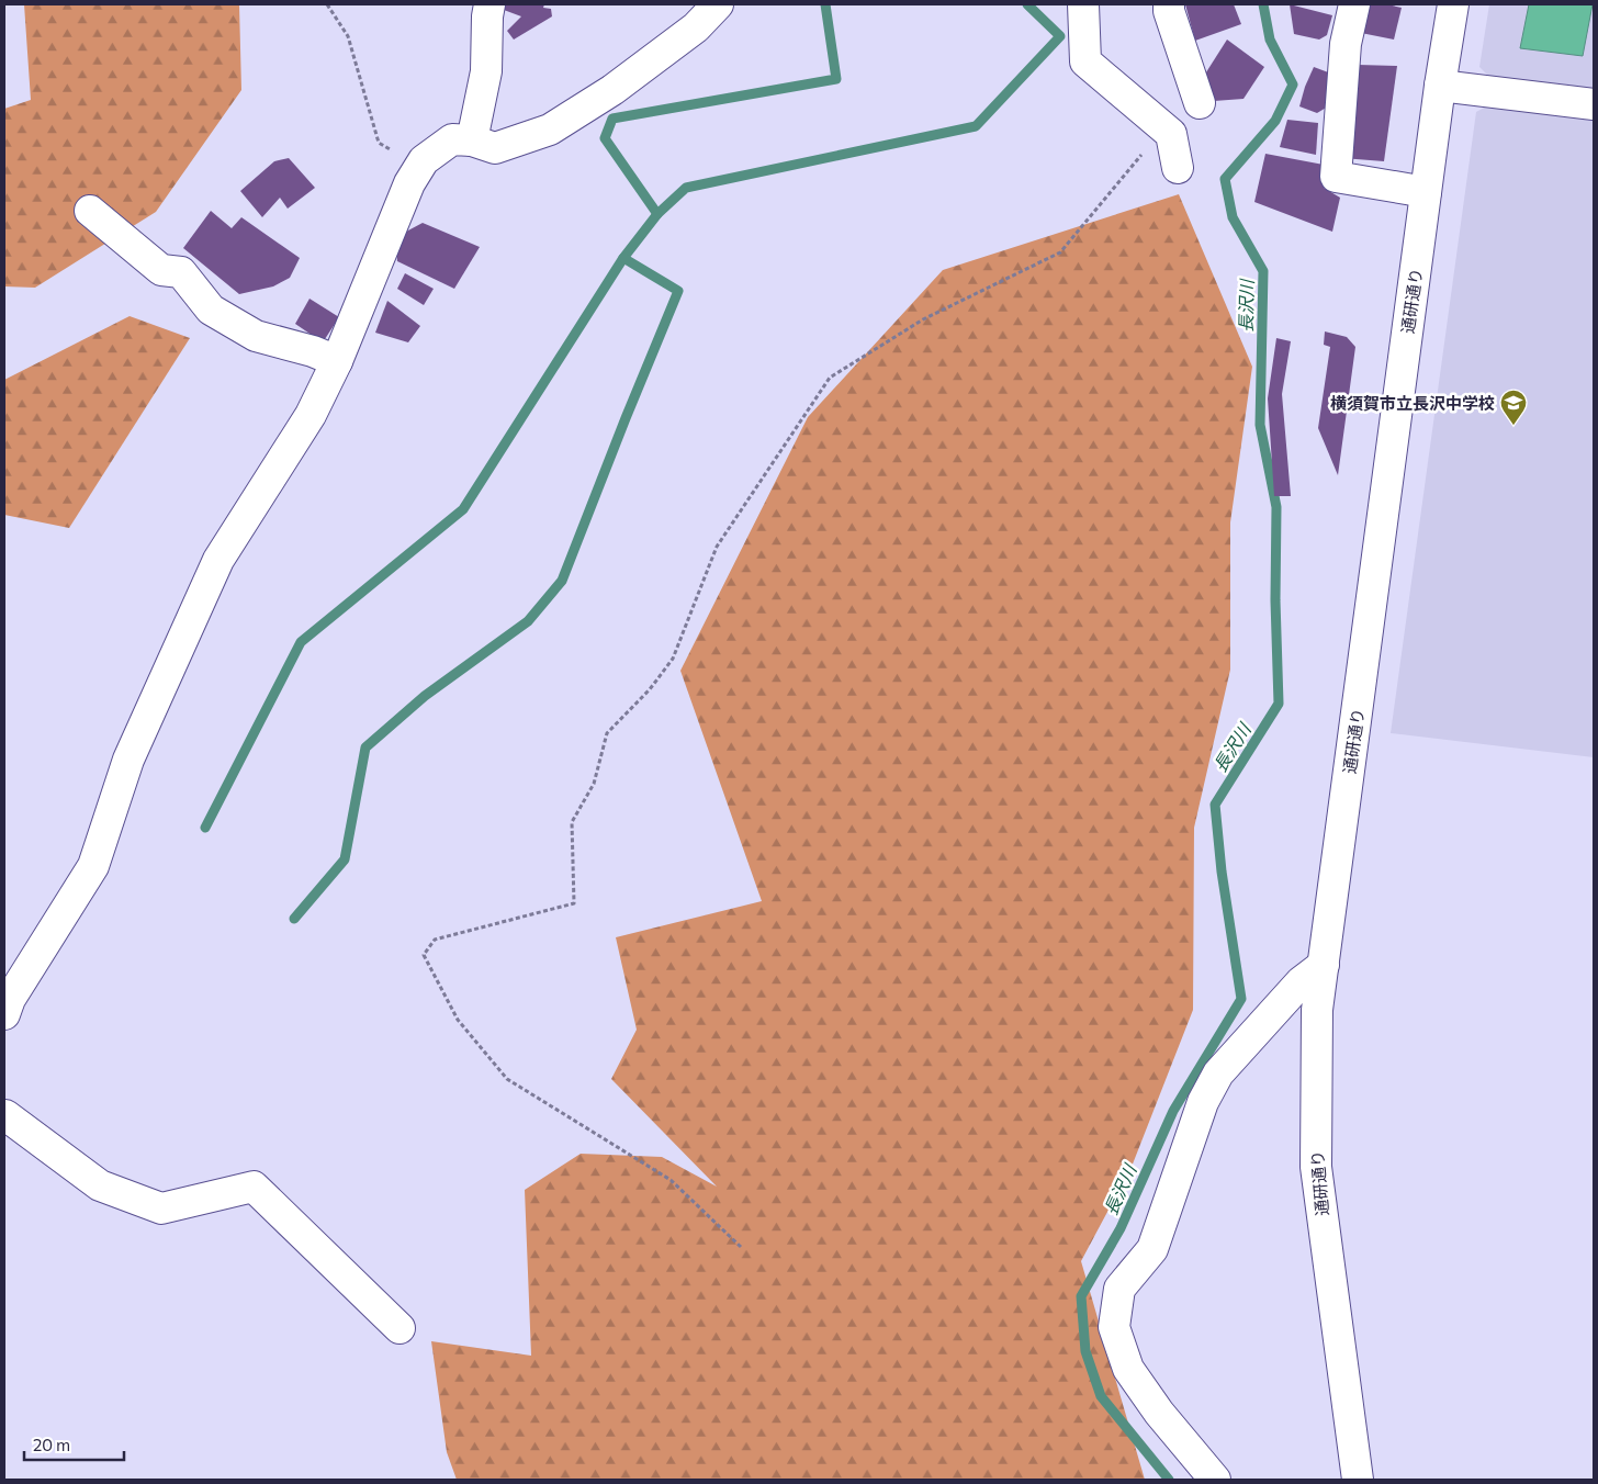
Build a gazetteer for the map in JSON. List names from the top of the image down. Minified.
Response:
{"streets":{"street":["通研通り"]},"water":["長沢川"],"places":{"school or university":["横須賀市立長沢中学校"]},"scale_bar":"20 m"}
